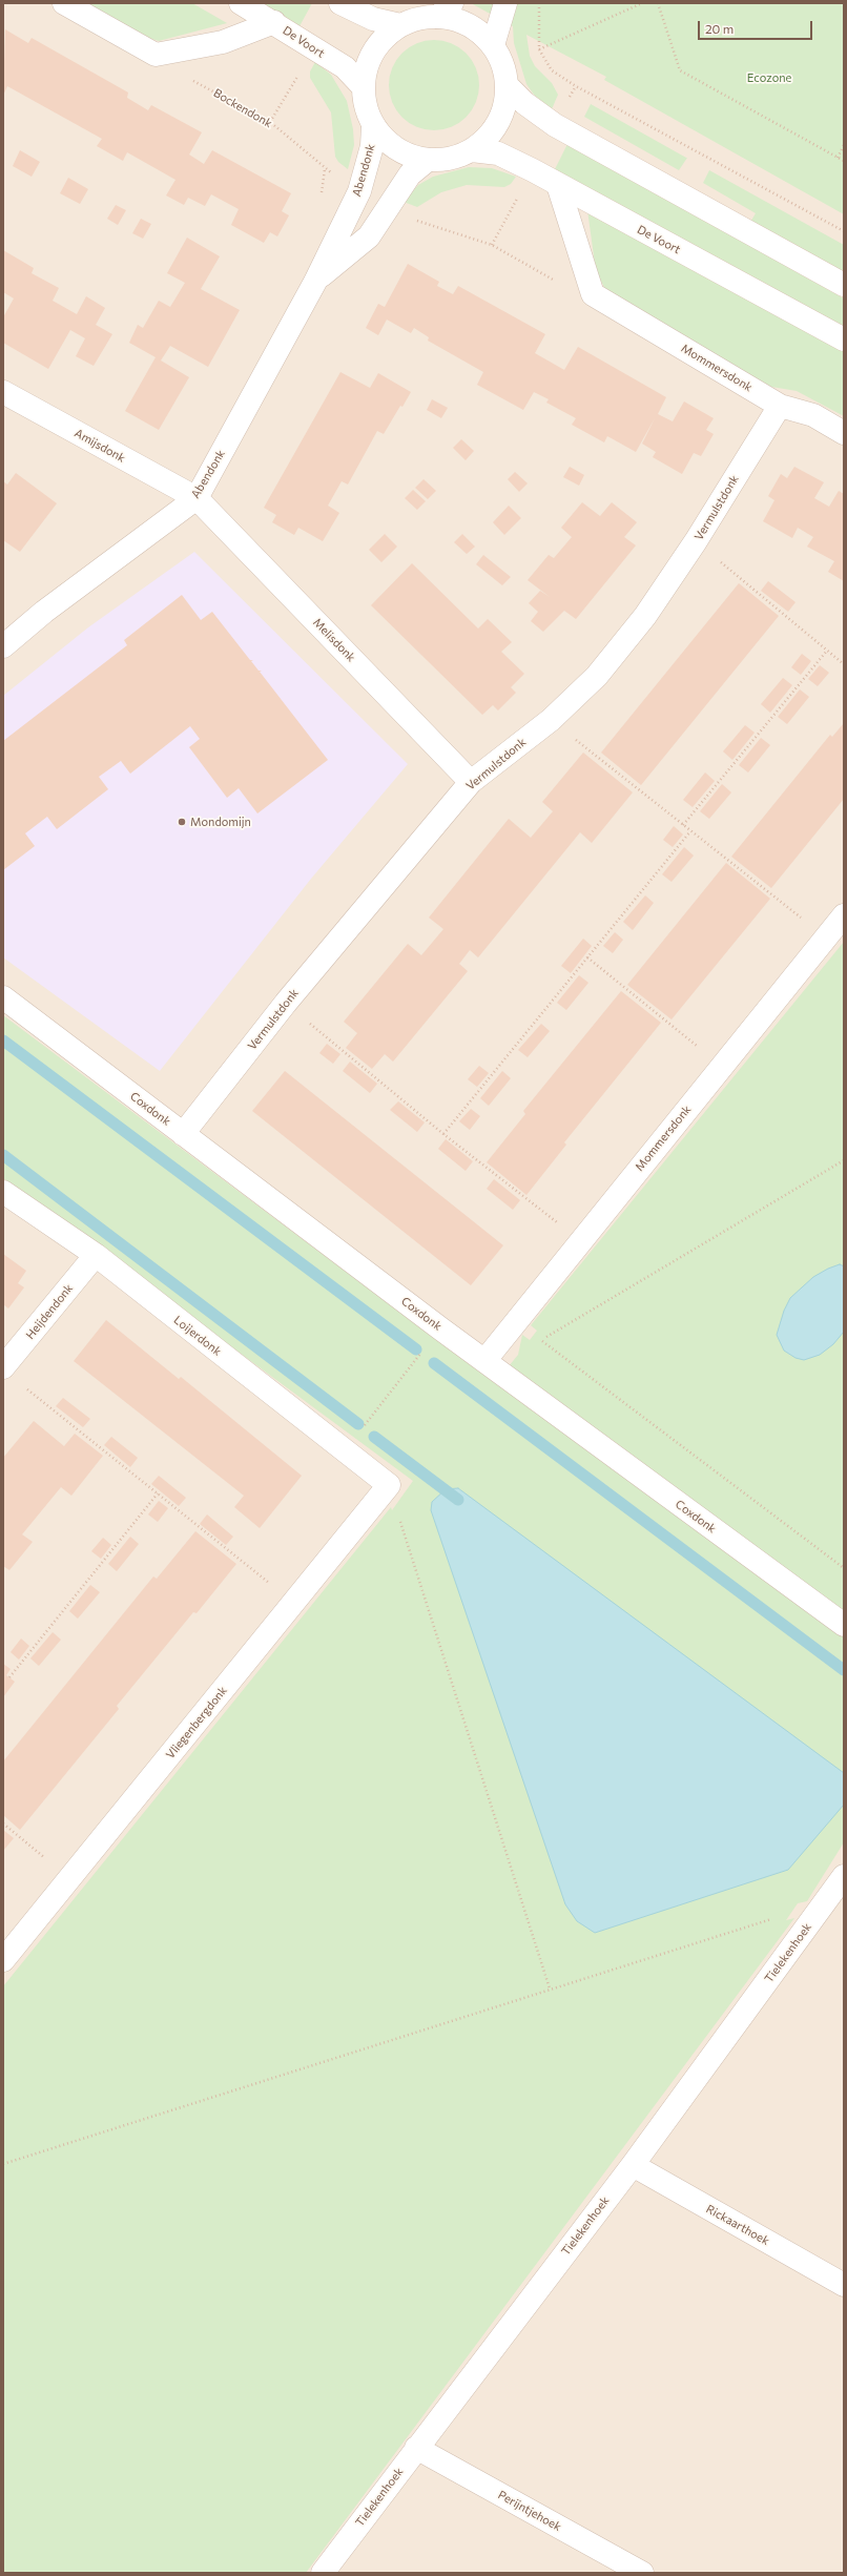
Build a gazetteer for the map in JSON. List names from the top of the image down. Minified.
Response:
{"streets":{"street":["De Voort","Abendonk","Mommersdonk","Amijsdonk","Vermulstdonk","Melisdonk","Coxdonk","Heijdendonk","Loijerdonk","Vliegenbergdonk","Tielekenhoek","Rickaarthoek","Perijntjehoek"],"path":["Bockendonk"]},"crossings":[["De Voort","Abendonk"],["Abendonk","Amijsdonk"],["Abendonk","Melisdonk"],["Mommersdonk","Vermulstdonk"],["Mommersdonk","Coxdonk"],["Amijsdonk","Melisdonk"],["Vermulstdonk","Melisdonk"],["Vermulstdonk","Coxdonk"],["Heijdendonk","Loijerdonk"],["Loijerdonk","Vliegenbergdonk"],["Tielekenhoek","Rickaarthoek"],["Tielekenhoek","Perijntjehoek"]],"parks":["Ecozone"],"places":["Mondomijn"],"scale_bar":"20 m"}
